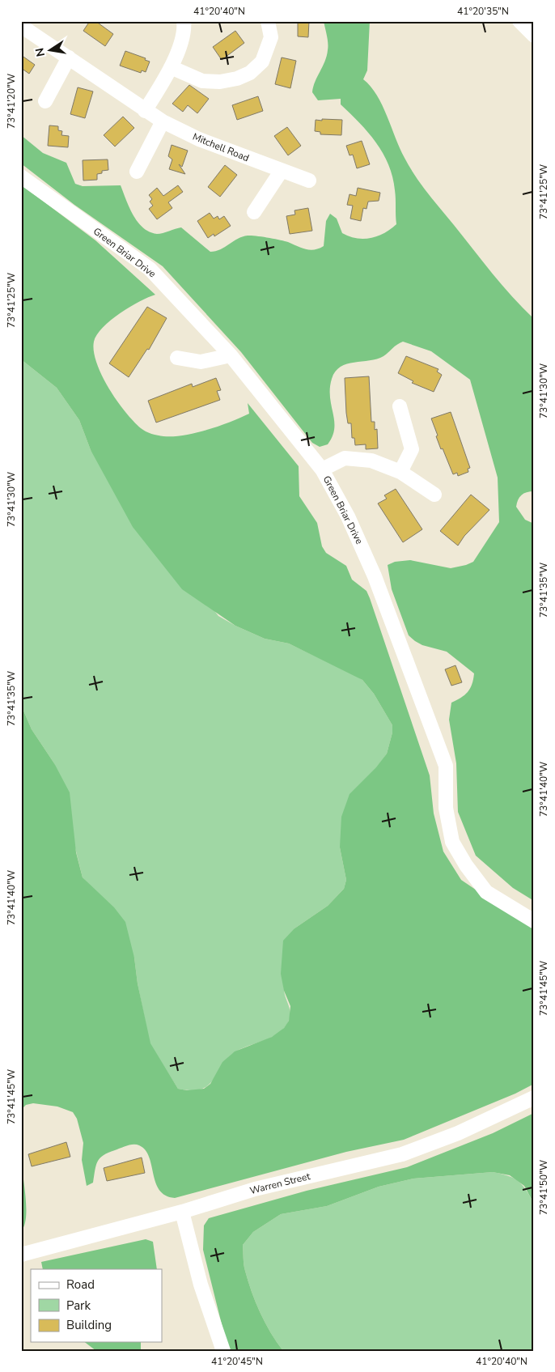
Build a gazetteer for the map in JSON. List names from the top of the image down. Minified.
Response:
{"streets":{"street":["Mitchell Road","Green Briar Drive","Warren Street"]},"legend":["Road","Park","Building"],"north":"left","coordinates":["41°20'40\"N","41°20'35\"N","73°41'20\"W","73°41'25\"W","73°41'30\"W","73°41'35\"W","73°41'40\"W","73°41'45\"W","73°41'50\"W","41°20'45\"N"]}
